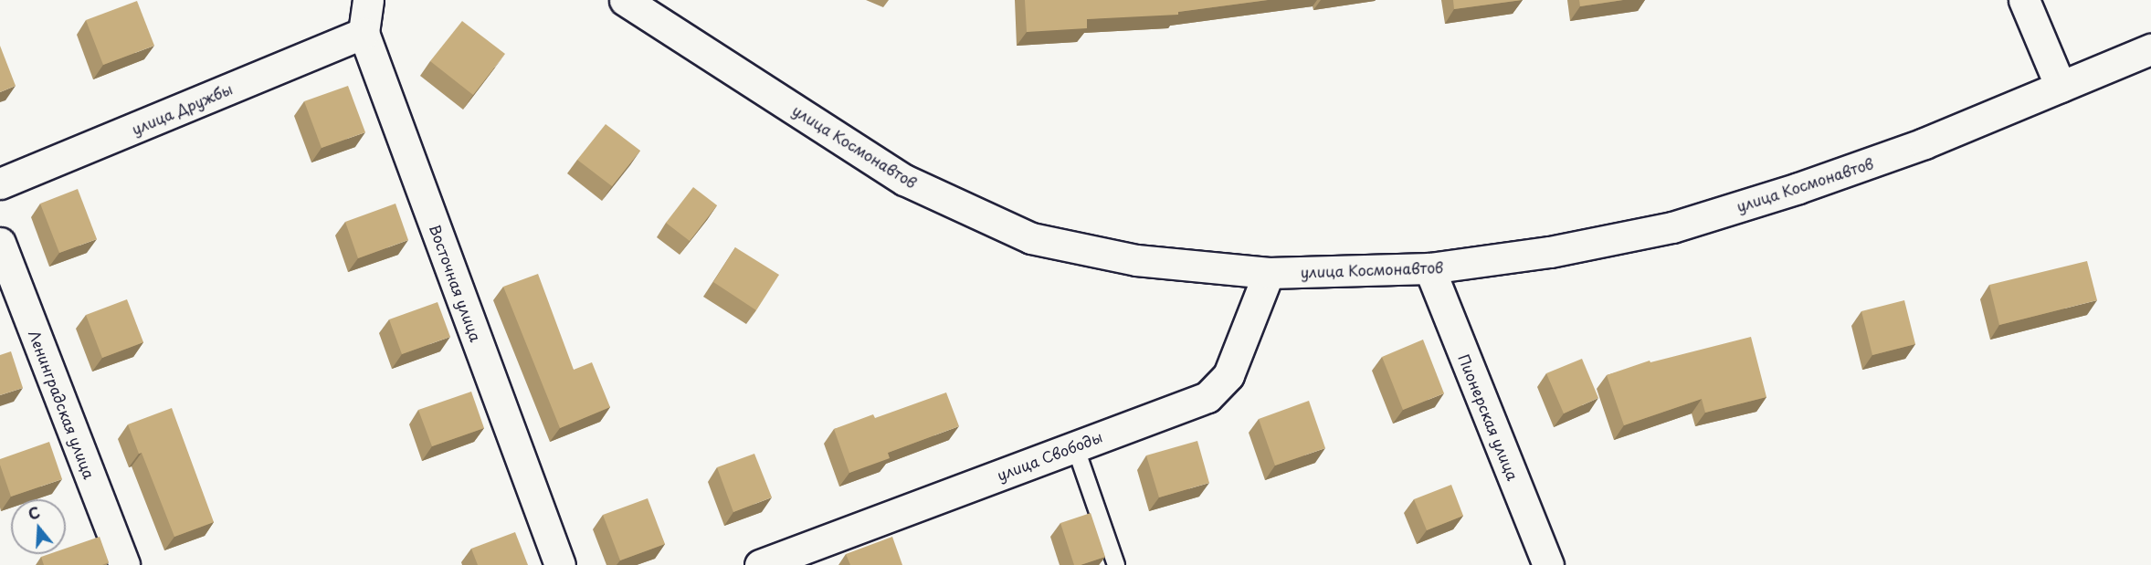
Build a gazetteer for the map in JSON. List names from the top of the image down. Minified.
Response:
{"streets":{"street":["улица Дружбы","улица Космонавтов","Восточная улица","Ленинградская улица","Пионерская улица","улица Свободы"]},"crossings":[["улица Дружбы","Восточная улица"],["улица Космонавтов","Пионерская улица"],["улица Космонавтов","улица Свободы"]],"north":"top"}
